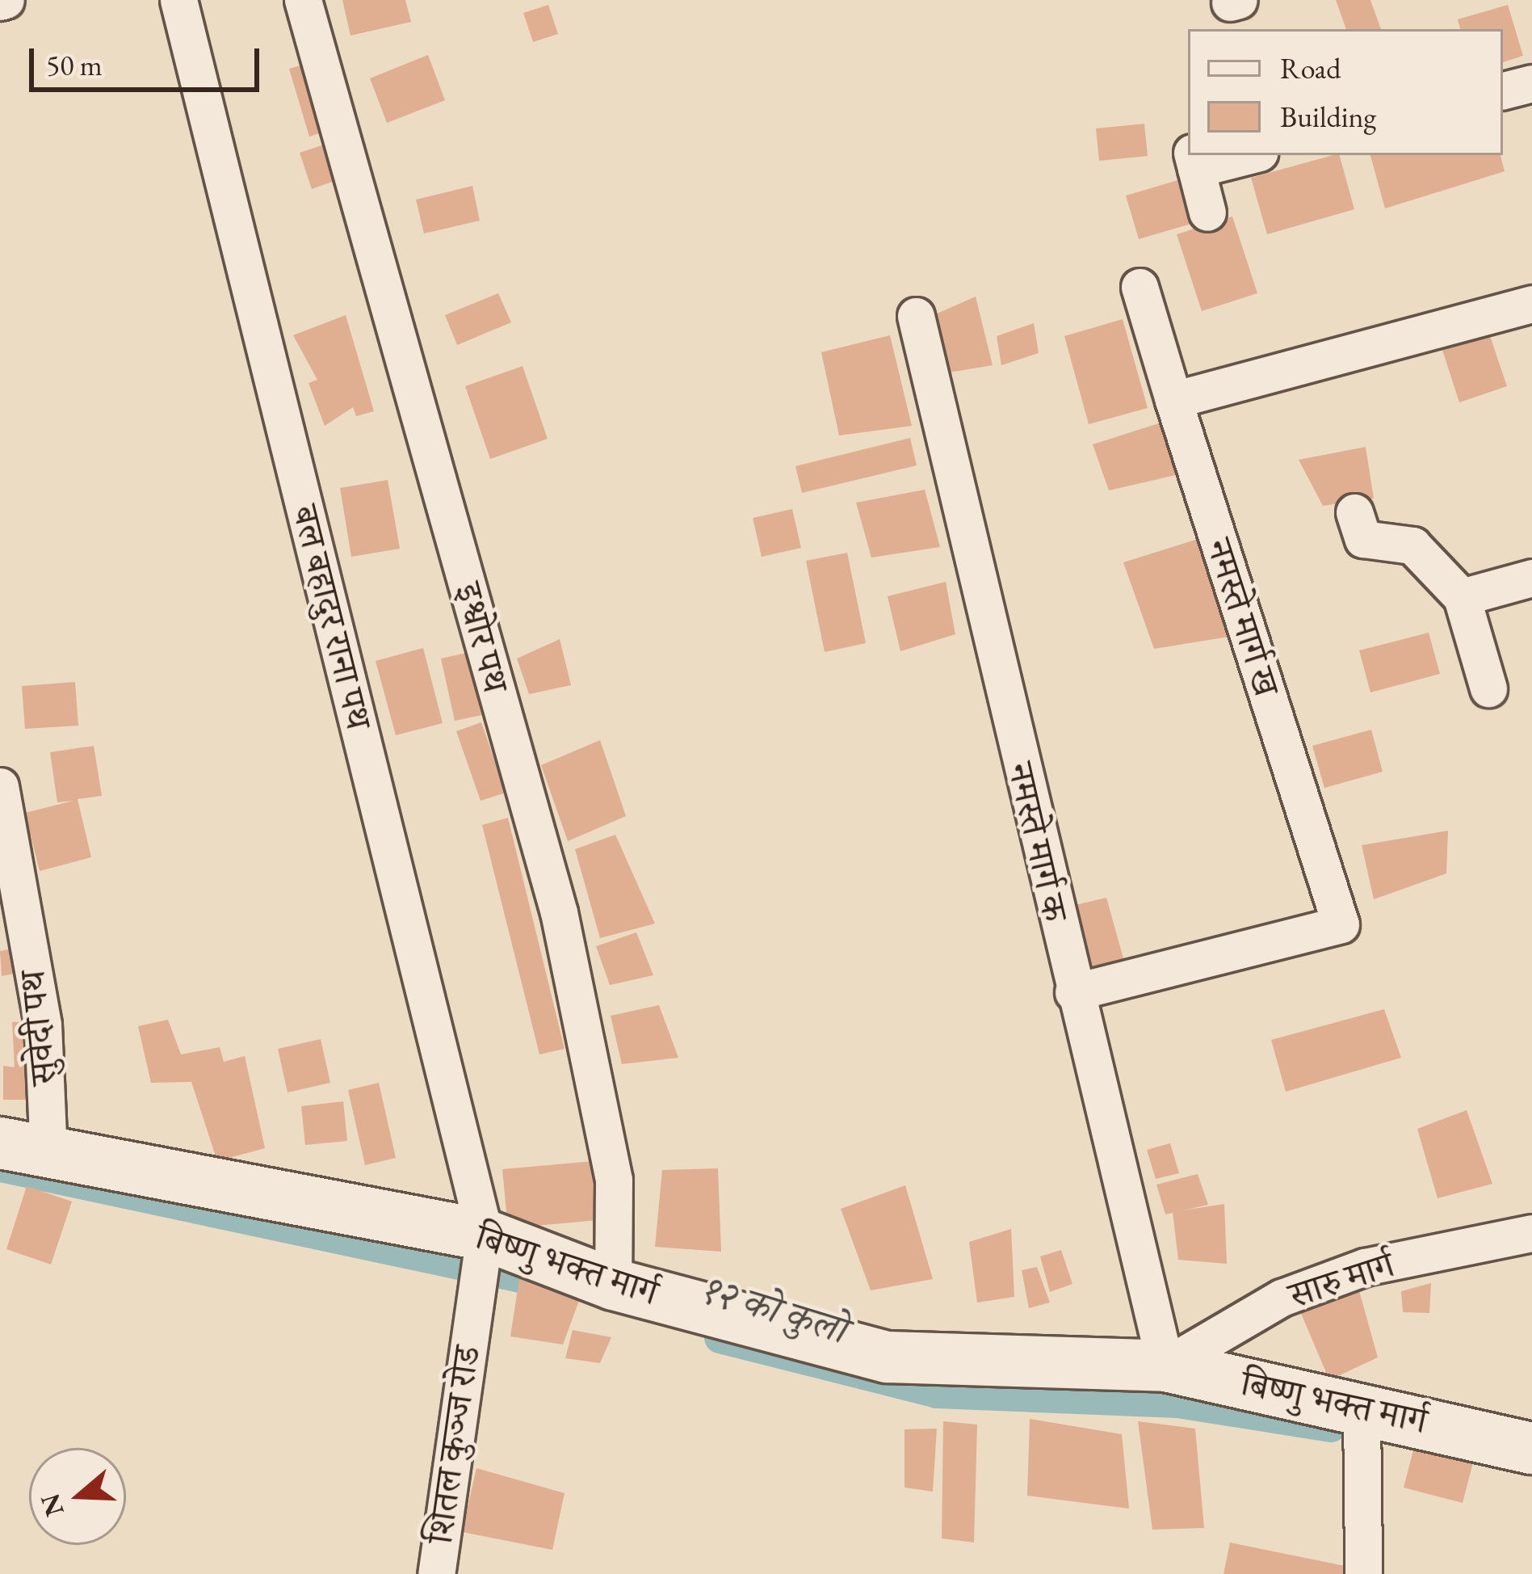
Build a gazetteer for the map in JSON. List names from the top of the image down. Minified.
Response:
{"streets":{"street":["बल बहादुर राना पथ","नमस्ते मार्ग ख","इश्वोर पथ","नमस्ते मार्ग क","सुवेदी पथ","बिष्णु भक्त मार्ग","सारु मार्ग","शितल कुञ्ज रोड"]},"crossings":[["बल बहादुर राना पथ","बिष्णु भक्त मार्ग"],["बल बहादुर राना पथ","शितल कुञ्ज रोड"],["नमस्ते मार्ग ख","नमस्ते मार्ग क"],["इश्वोर पथ","बिष्णु भक्त मार्ग"],["नमस्ते मार्ग क","बिष्णु भक्त मार्ग"],["नमस्ते मार्ग क","सारु मार्ग"],["सुवेदी पथ","बिष्णु भक्त मार्ग"],["बिष्णु भक्त मार्ग","सारु मार्ग"],["बिष्णु भक्त मार्ग","शितल कुञ्ज रोड"]],"water":["१२ को कुलो"],"legend":["Road","Building"],"scale_bar":"50 m","north":"left"}
